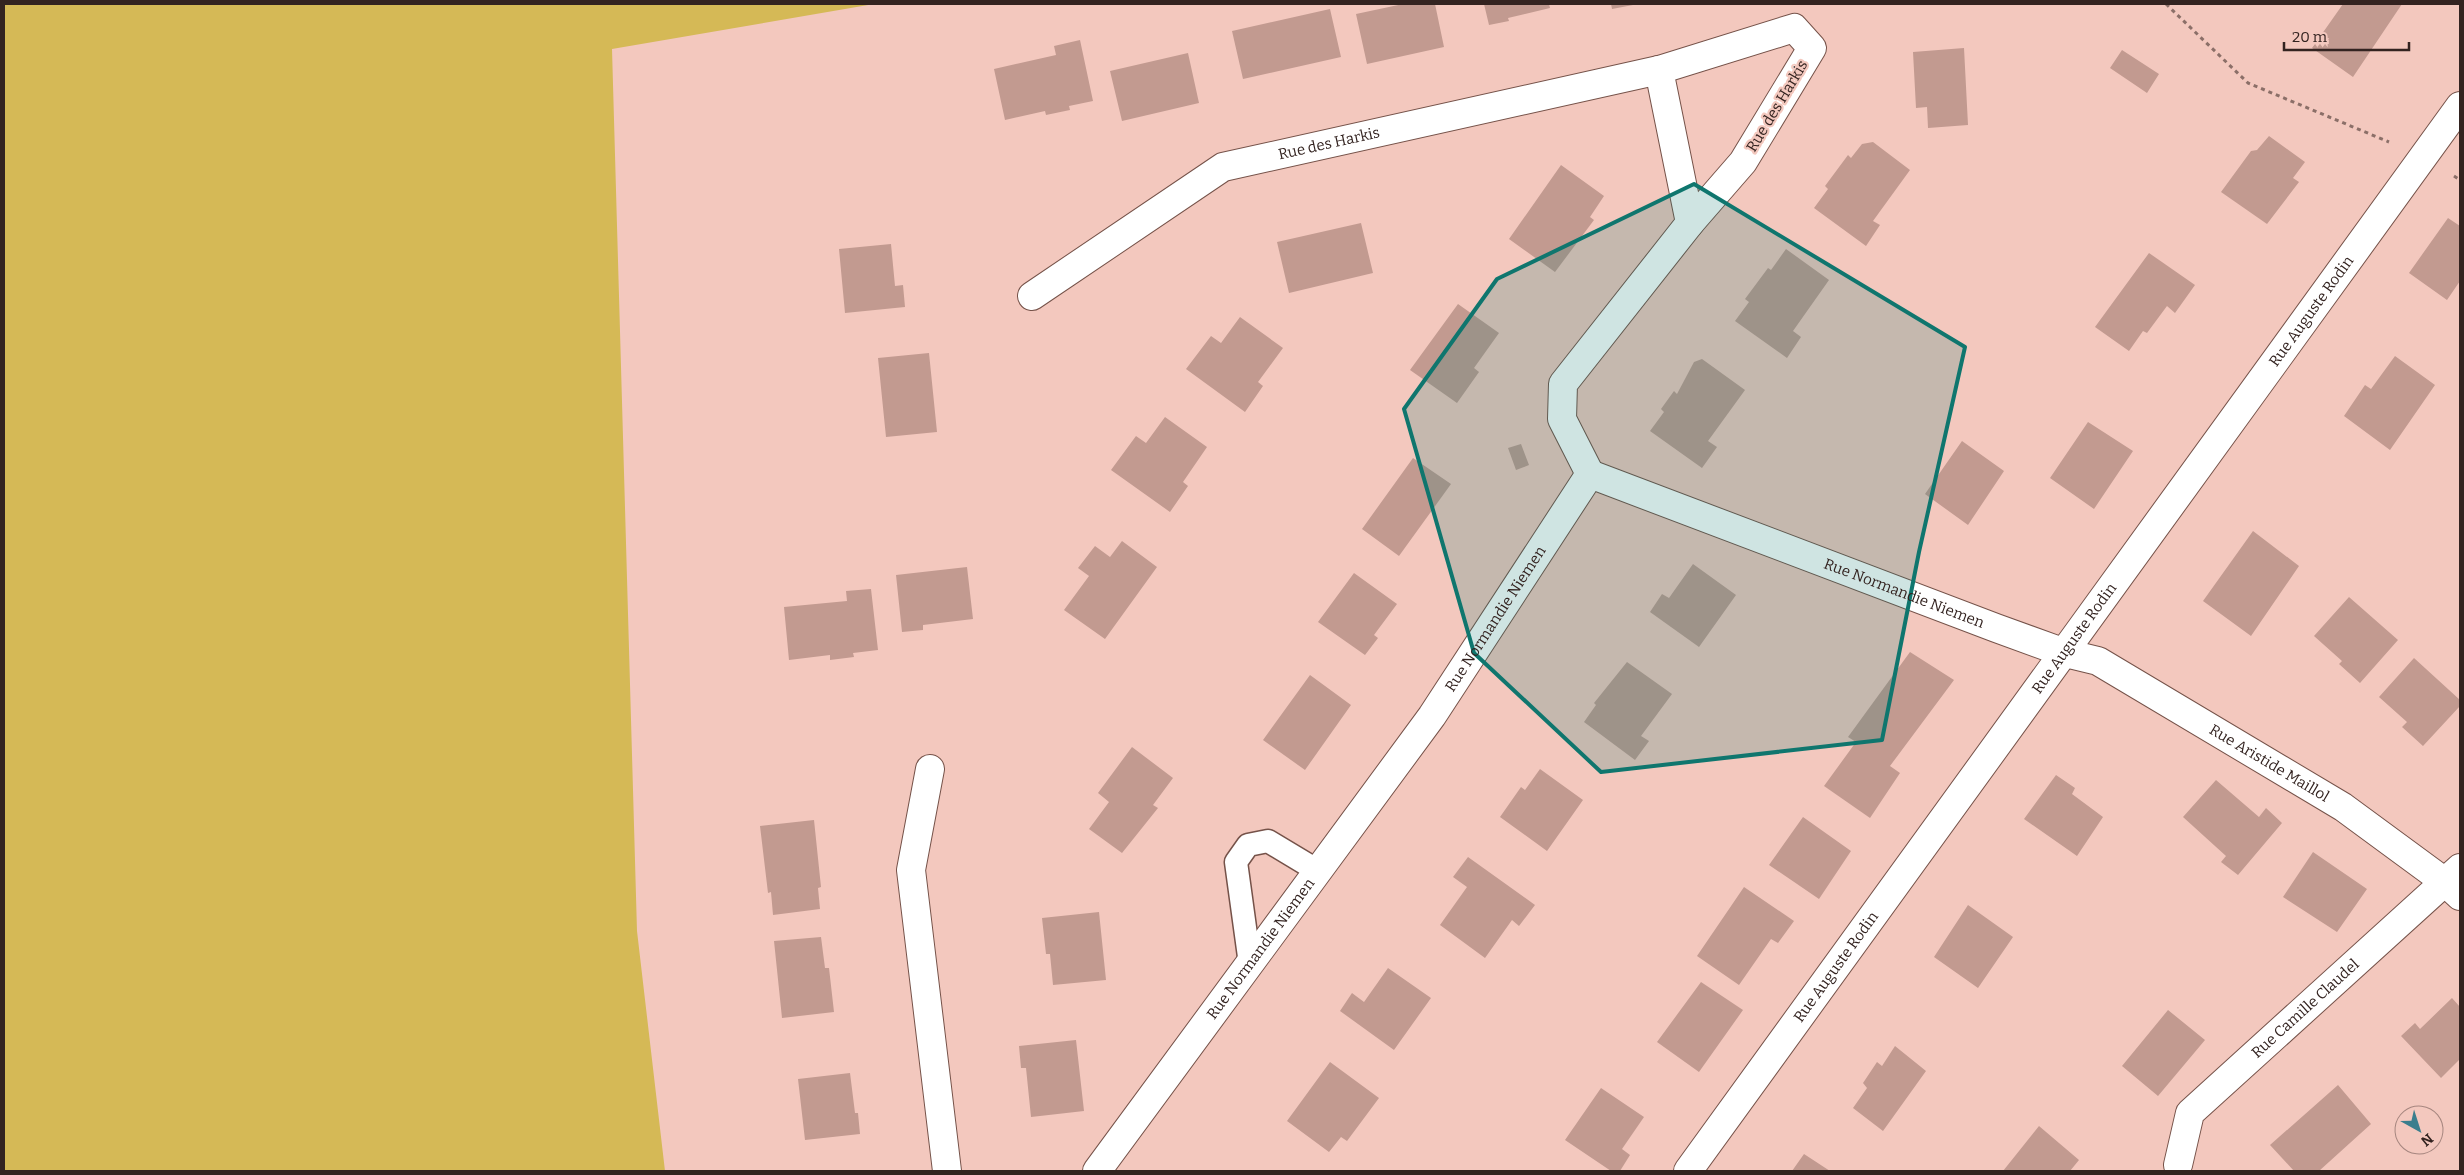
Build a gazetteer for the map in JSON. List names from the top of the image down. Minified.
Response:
{"streets":{"street":["Rue des Harkis","Rue Auguste Rodin","Rue Normandie Niemen","Rue Aristide Maillol","Rue Camille Claudel"]},"crossings":[["Rue des Harkis","Rue Normandie Niemen"],["Rue Auguste Rodin","Rue Normandie Niemen"],["Rue Auguste Rodin","Rue Aristide Maillol"],["Rue Normandie Niemen","Rue Aristide Maillol"],["Rue Aristide Maillol","Rue Camille Claudel"]],"scale_bar":"20 m","north":"bottom right"}
